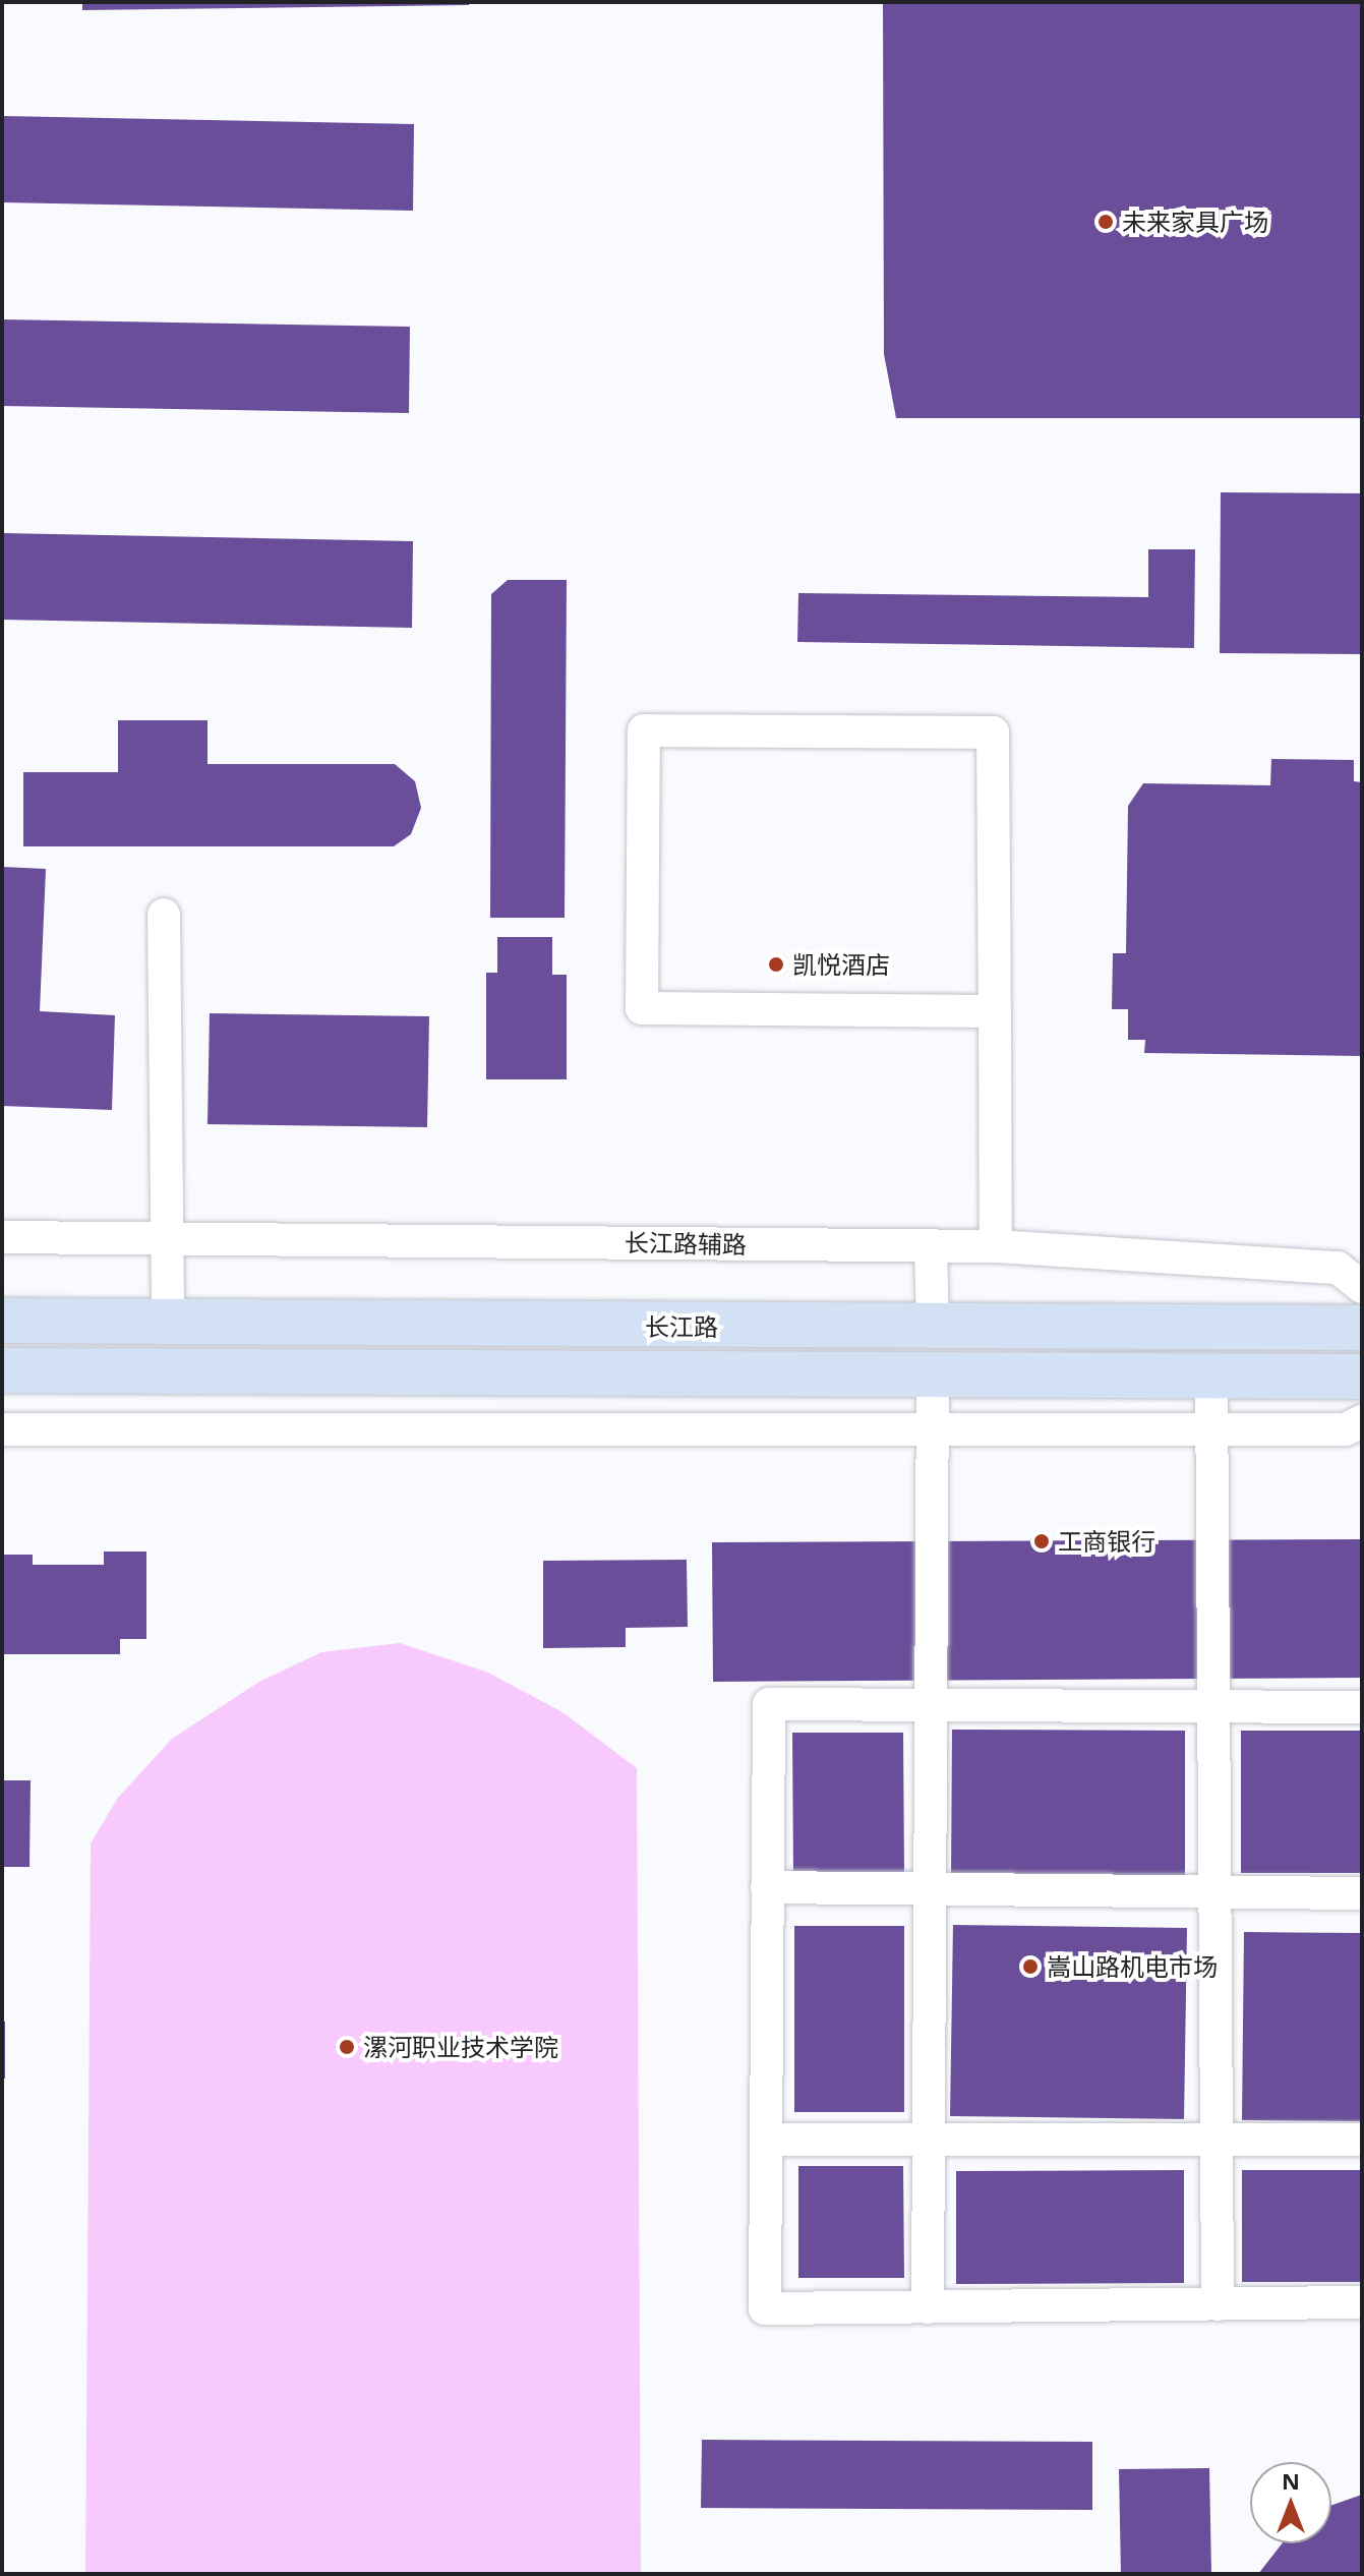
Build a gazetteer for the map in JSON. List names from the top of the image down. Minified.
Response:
{"streets":{"main road":["长江路"],"street":["长江路辅路"]},"places":["未来家具广场","凯悦酒店","工商银行","嵩山路机电市场","漯河职业技术学院"],"north":"top"}
